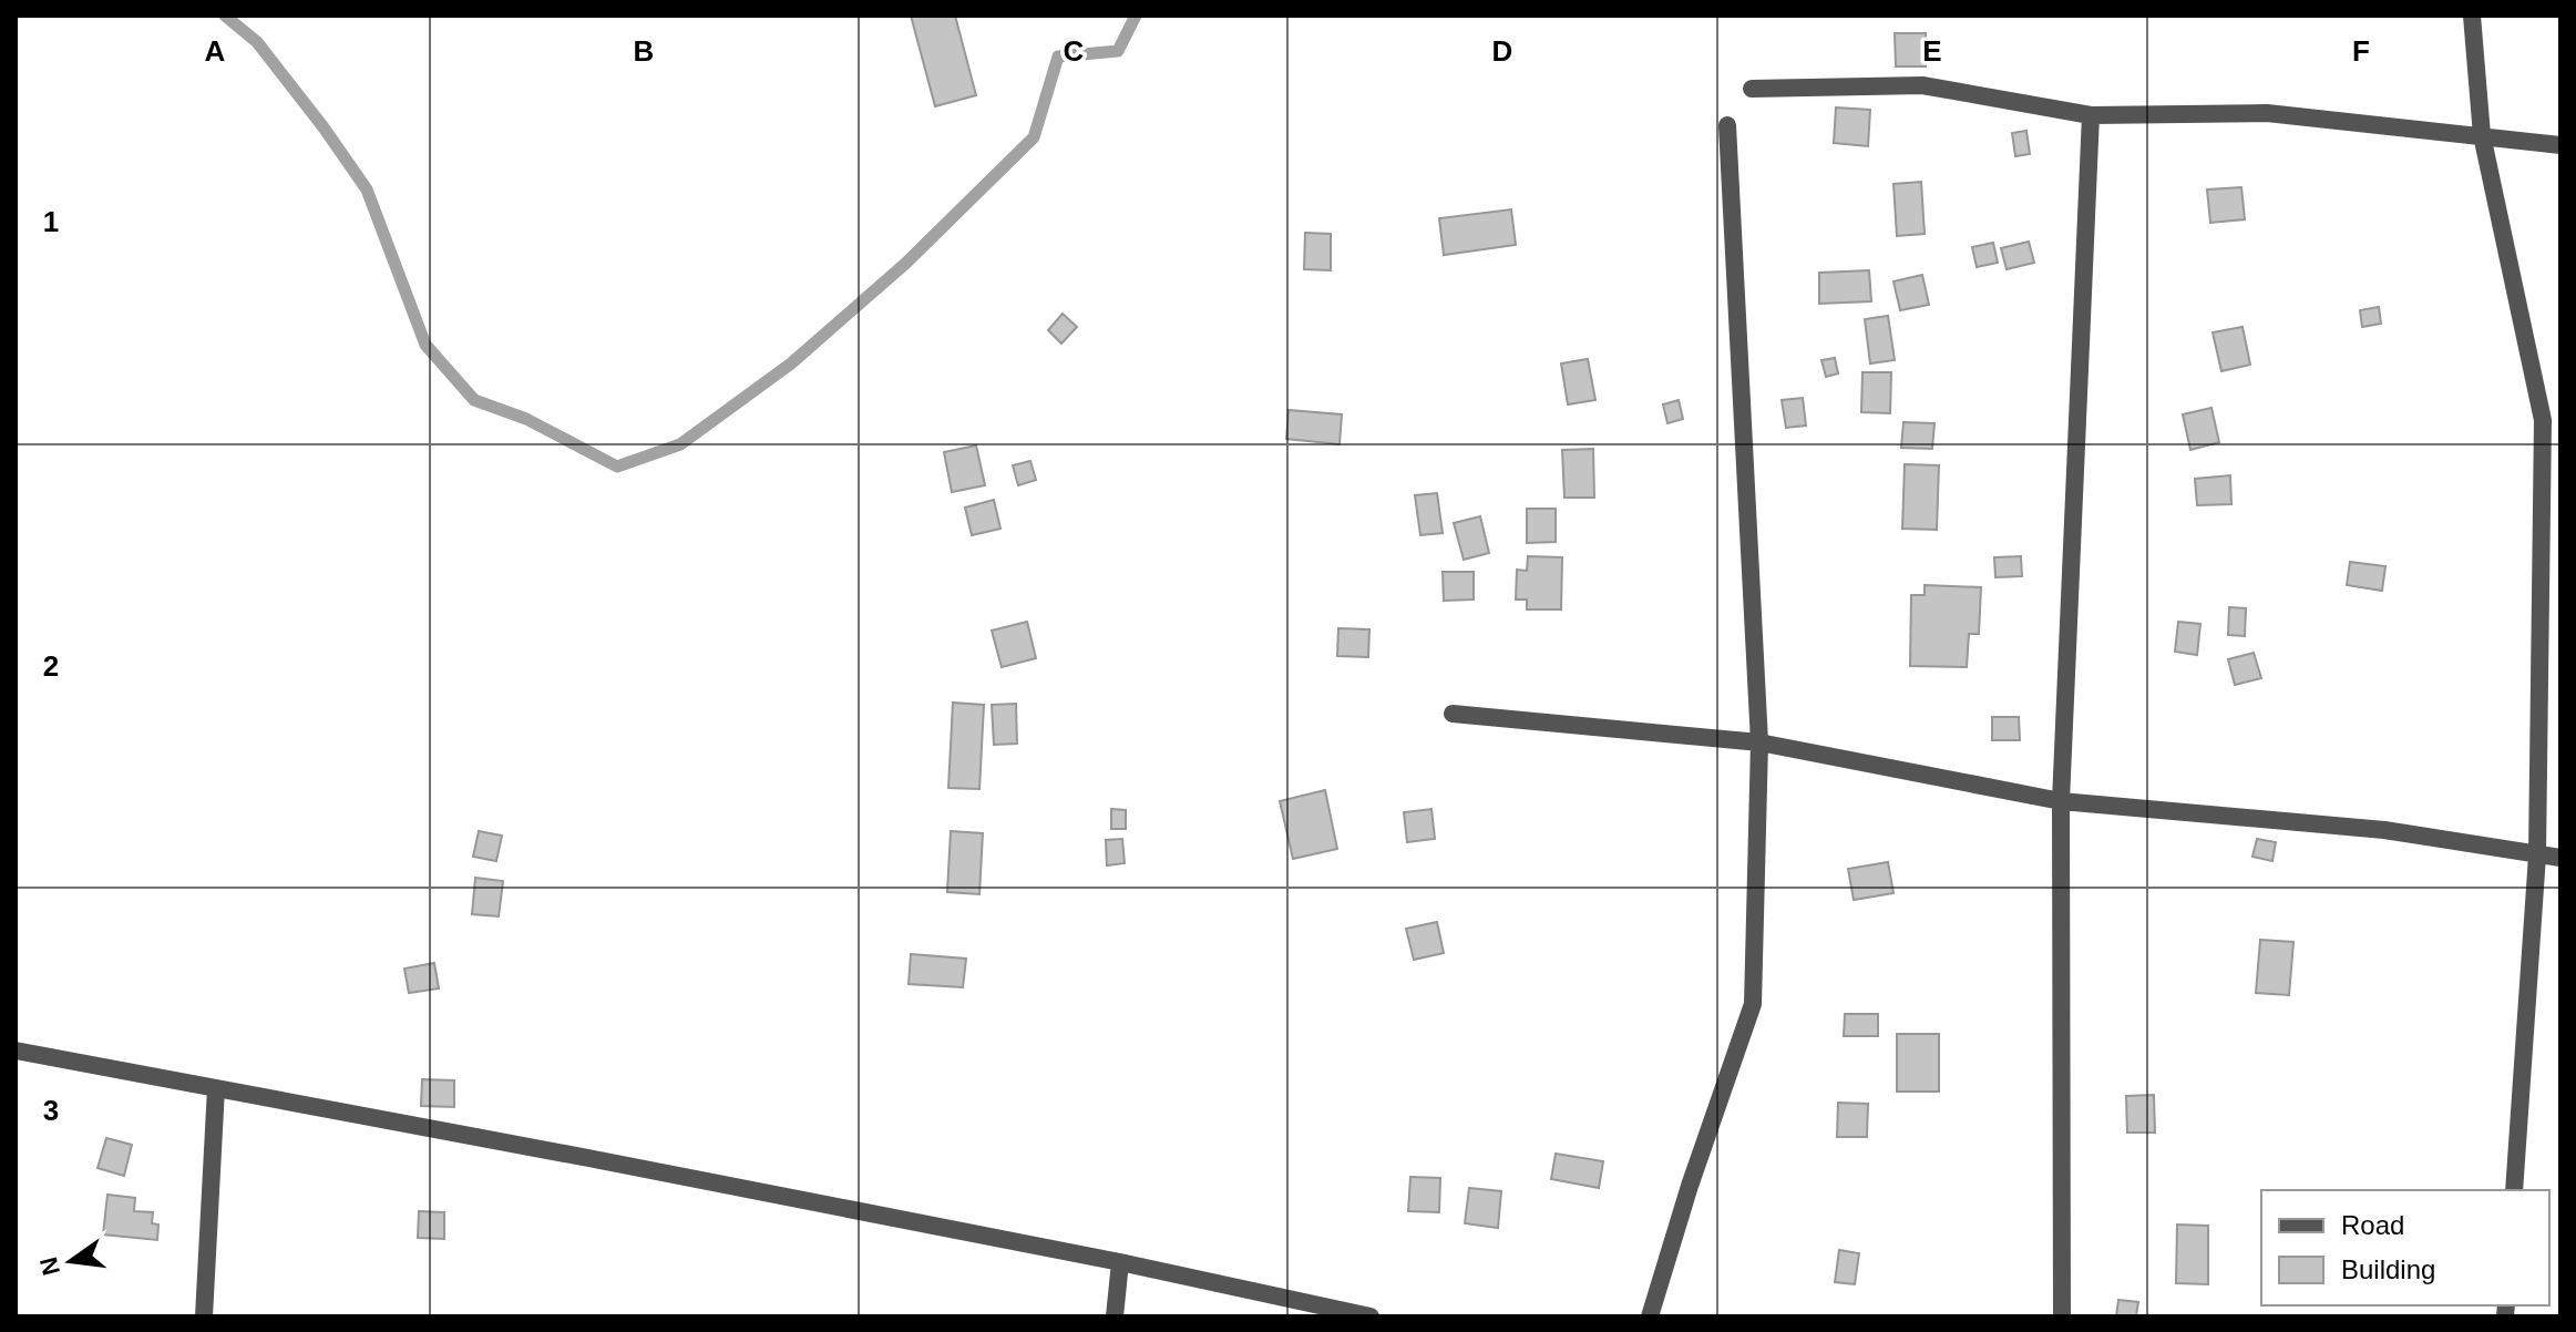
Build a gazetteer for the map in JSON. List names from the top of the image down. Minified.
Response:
{"legend":["Road","Building"],"north":"left","grid":{"columns":["A","B","C","D","E","F"],"rows":["1","2","3"]}}
